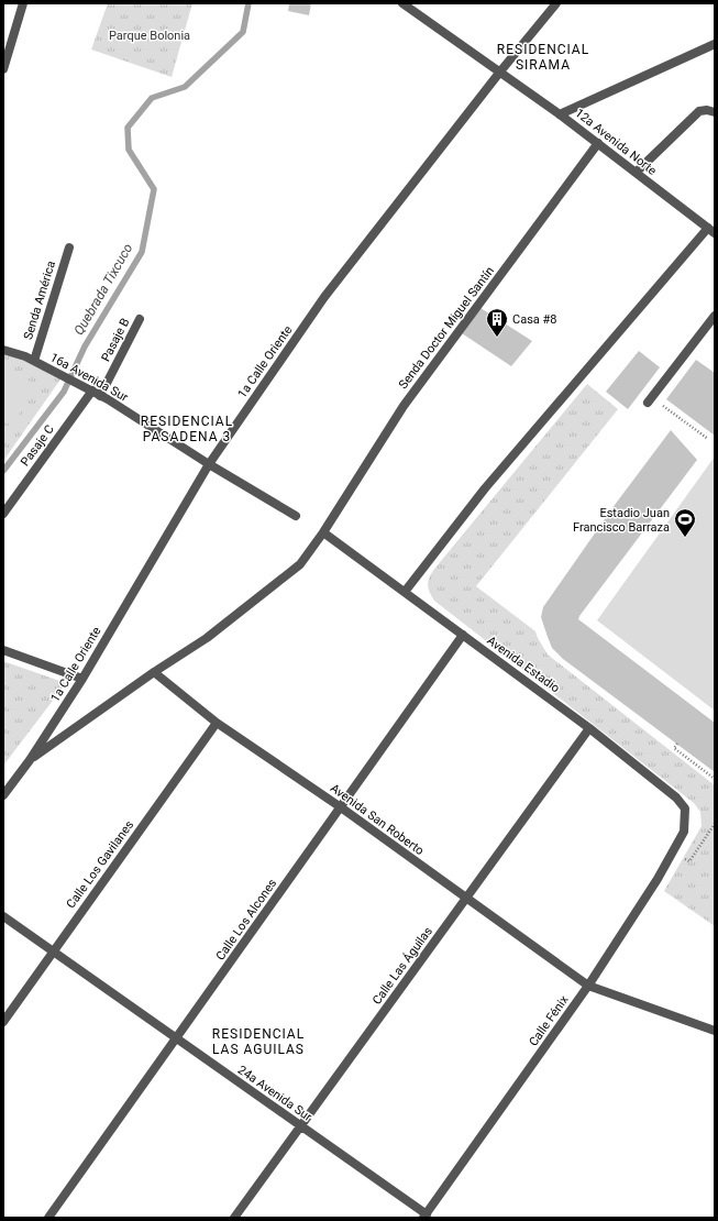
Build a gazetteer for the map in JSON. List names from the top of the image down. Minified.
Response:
{"streets":{"street":["12a Avenida Norte","Senda América","Senda Doctor Miguel Santín","Pasaje B","1a Calle Oriente","16a Avenida Sur","Pasaje C","Avenida Estadio","Avenida San Roberto","Calle Los Gavilanes","Calle Los Alcones","Calle Las Águilas","Calle Fénix","24a Avenida Sur"]},"crossings":[["12a Avenida Norte","Senda Doctor Miguel Santín"],["12a Avenida Norte","1a Calle Oriente"],["Senda América","16a Avenida Sur"],["Senda Doctor Miguel Santín","1a Calle Oriente"],["Senda Doctor Miguel Santín","Avenida Estadio"],["Senda Doctor Miguel Santín","Avenida San Roberto"],["Pasaje B","16a Avenida Sur"],["1a Calle Oriente","16a Avenida Sur"],["16a Avenida Sur","Pasaje C"],["Avenida Estadio","Calle Los Alcones"],["Avenida Estadio","Calle Las Águilas"],["Avenida Estadio","Calle Fénix"],["Avenida San Roberto","Calle Los Gavilanes"],["Avenida San Roberto","Calle Los Alcones"],["Avenida San Roberto","Calle Las Águilas"],["Avenida San Roberto","Calle Fénix"],["Calle Los Gavilanes","24a Avenida Sur"],["Calle Los Alcones","24a Avenida Sur"],["Calle Las Águilas","24a Avenida Sur"],["Calle Fénix","24a Avenida Sur"]],"districts":["RESIDENCIAL SIRAMA","RESIDENCIAL PASADENA 3","RESIDENCIAL LAS AGUILAS"],"water":["Quebrada Tixcuco"],"parks":["Parque Bolonia"],"places":{"building":["Casa #8"],"sports":["Estadio Juan Francisco Barraza"]}}
